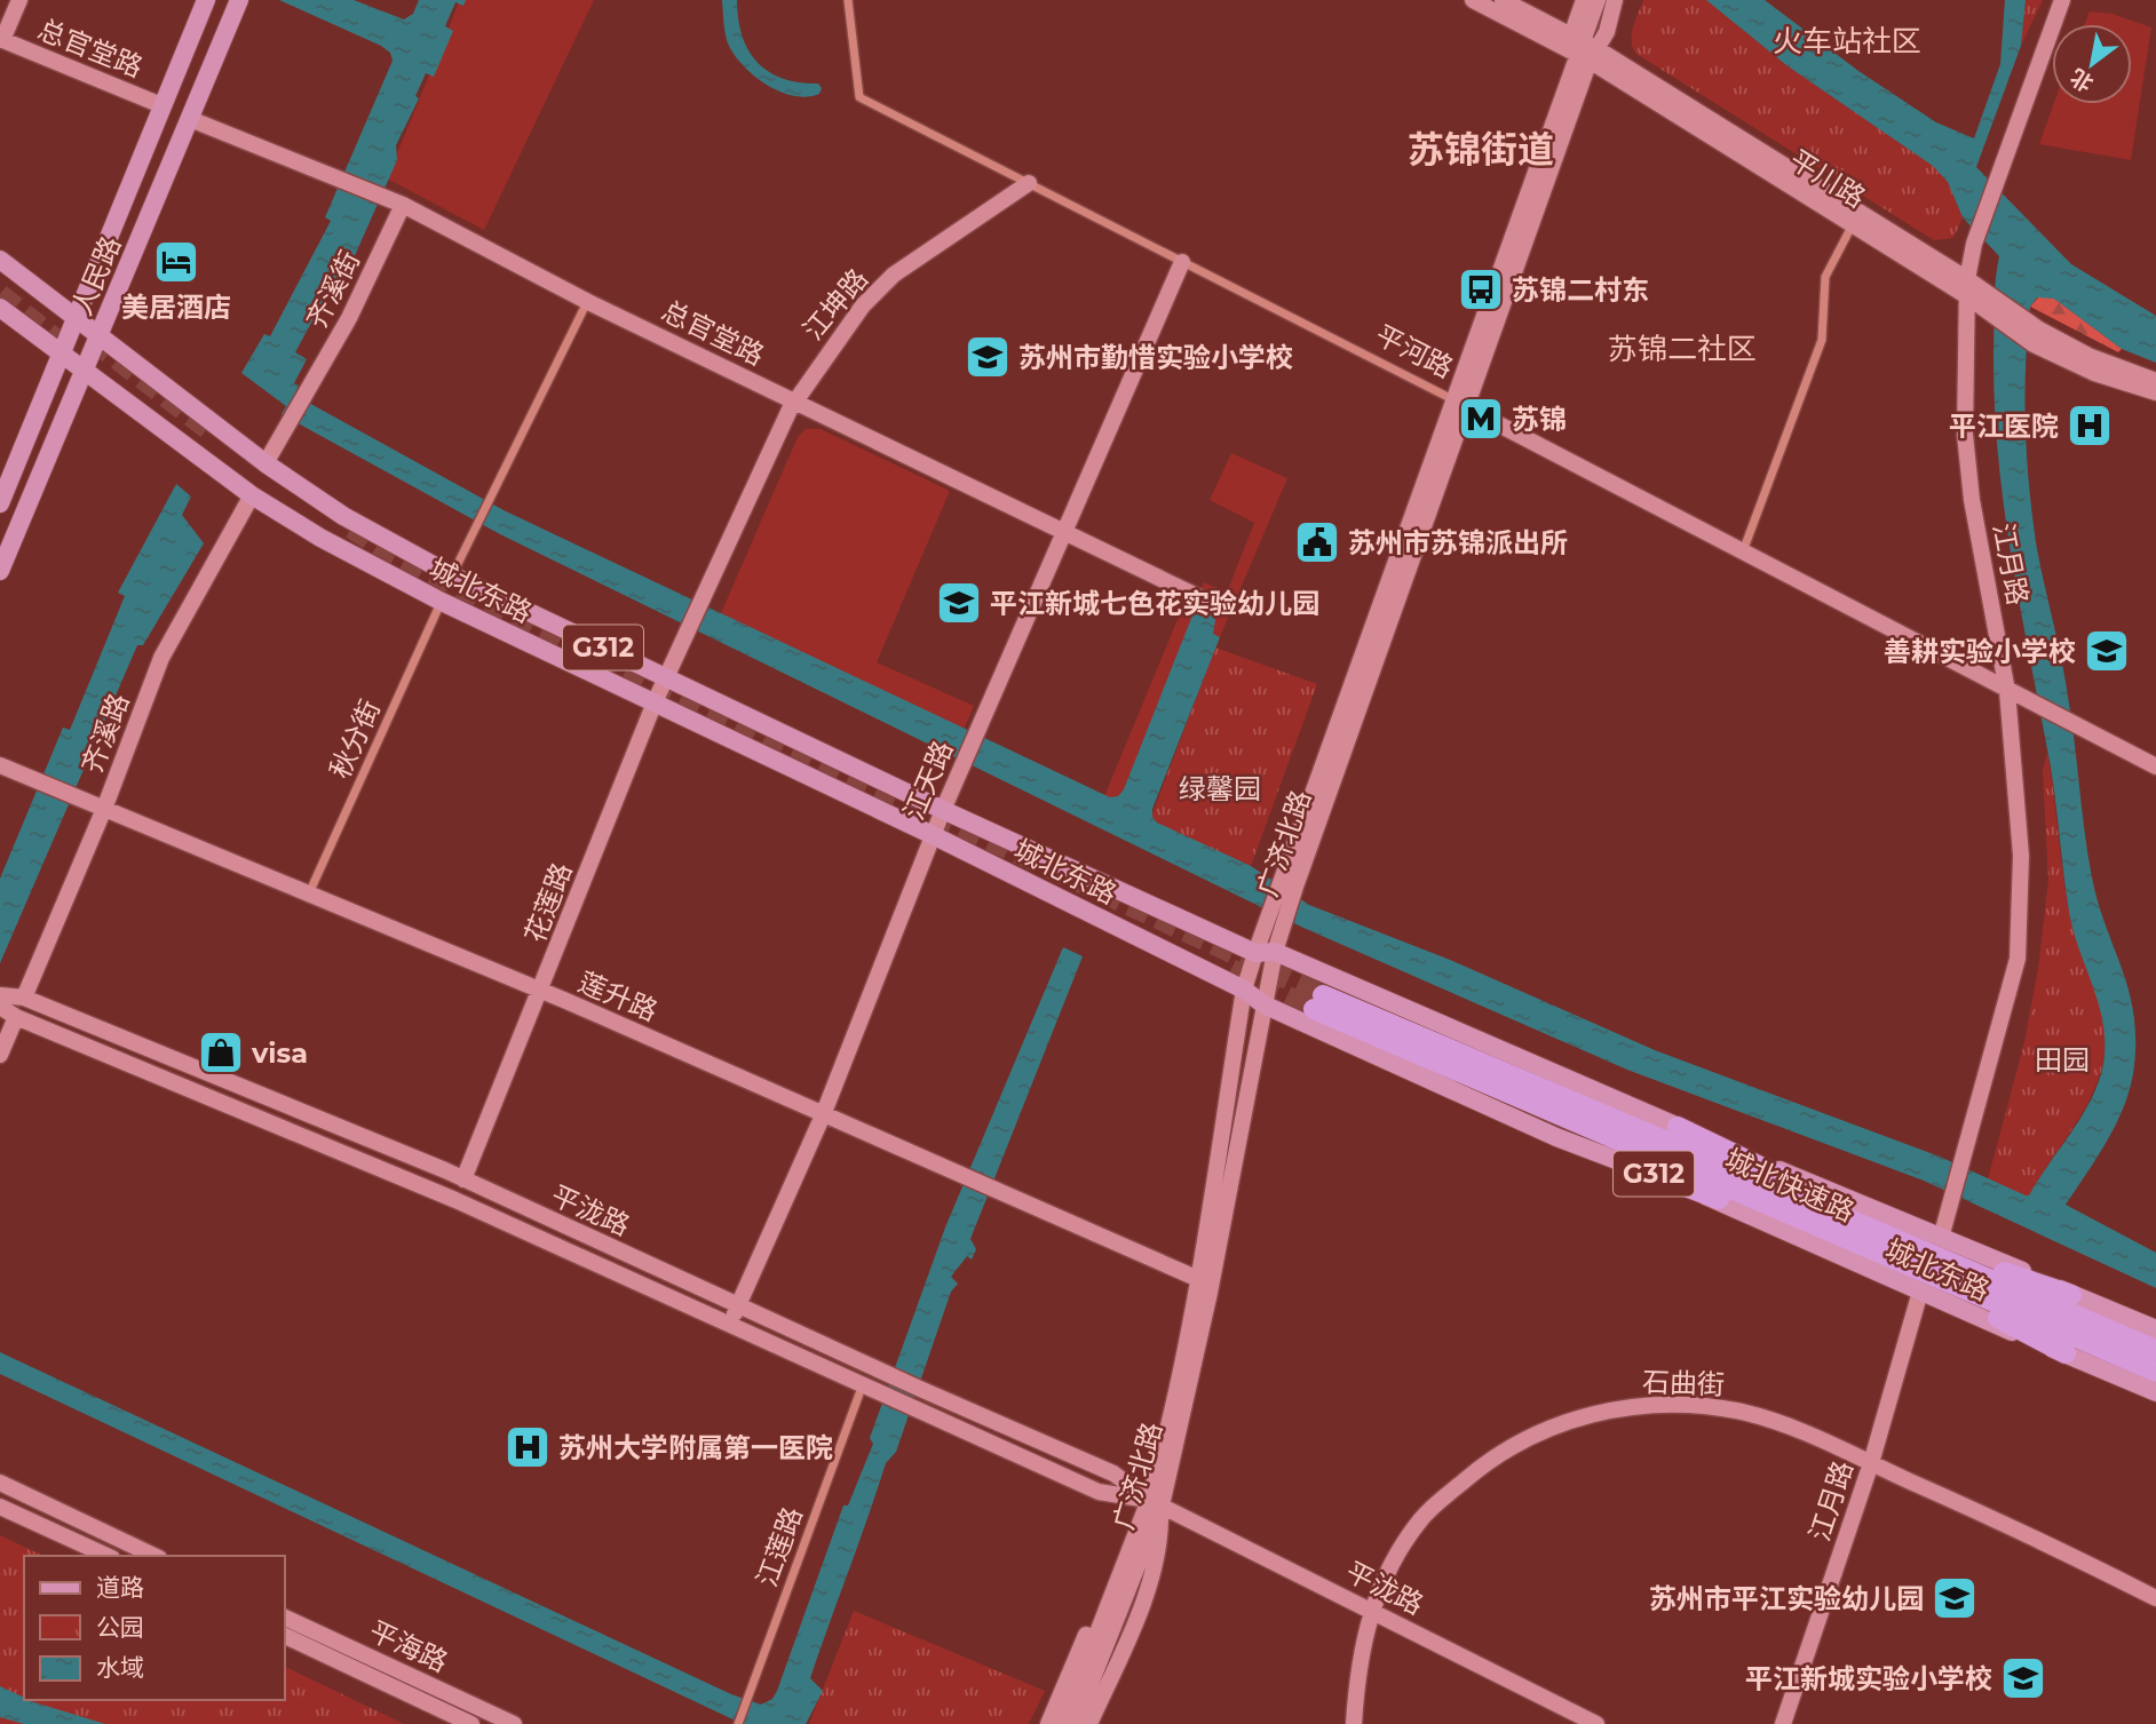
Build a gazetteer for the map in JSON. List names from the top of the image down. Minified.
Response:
{"streets":{"highway":["城北快速路"],"main road":["人民路","城北东路","G312"],"street":["总官堂路","平川路","齐溪街","江坤路","平河路","江月路","齐溪路","秋分街","江天路","广济北路","花莲路","莲升路","平泷路","石曲街","江莲路","平海路"]},"crossings":[["总官堂路","人民路"],["总官堂路","齐溪街"],["总官堂路","江坤路"],["总官堂路","江天路"],["平川路","江月路"],["平川路","广济北路"],["人民路","城北东路"],["齐溪街","城北东路"],["江坤路","平河路"],["江坤路","花莲路"],["平河路","江月路"],["平河路","江天路"],["平河路","广济北路"],["江月路","城北东路"],["江月路","石曲街"],["城北东路","齐溪路"],["城北东路","秋分街"],["城北东路","江天路"],["城北东路","广济北路"],["城北东路","花莲路"],["齐溪路","莲升路"],["齐溪路","平泷路"],["秋分街","莲升路"],["江天路","莲升路"],["江天路","平泷路"],["广济北路","莲升路"],["广济北路","平泷路"],["花莲路","莲升路"],["花莲路","平泷路"],["平泷路","石曲街"],["平泷路","江莲路"]],"districts":["火车站社区","苏锦街道","苏锦二社区"],"parks":["绿馨园","田园"],"places":{"hotel":["美居酒店"],"bus stop":["苏锦二村东"],"school or university":["苏州市勤惜实验小学校","平江新城七色花实验幼儿园","善耕实验小学校","苏州市平江实验幼儿园","平江新城实验小学校"],"metro station":["苏锦"],"hospital":["平江医院","苏州大学附属第一医院"],"public building":["苏州市苏锦派出所"],"shop":["visa"]},"legend":["道路","公园","水域"],"north":"bottom left"}
